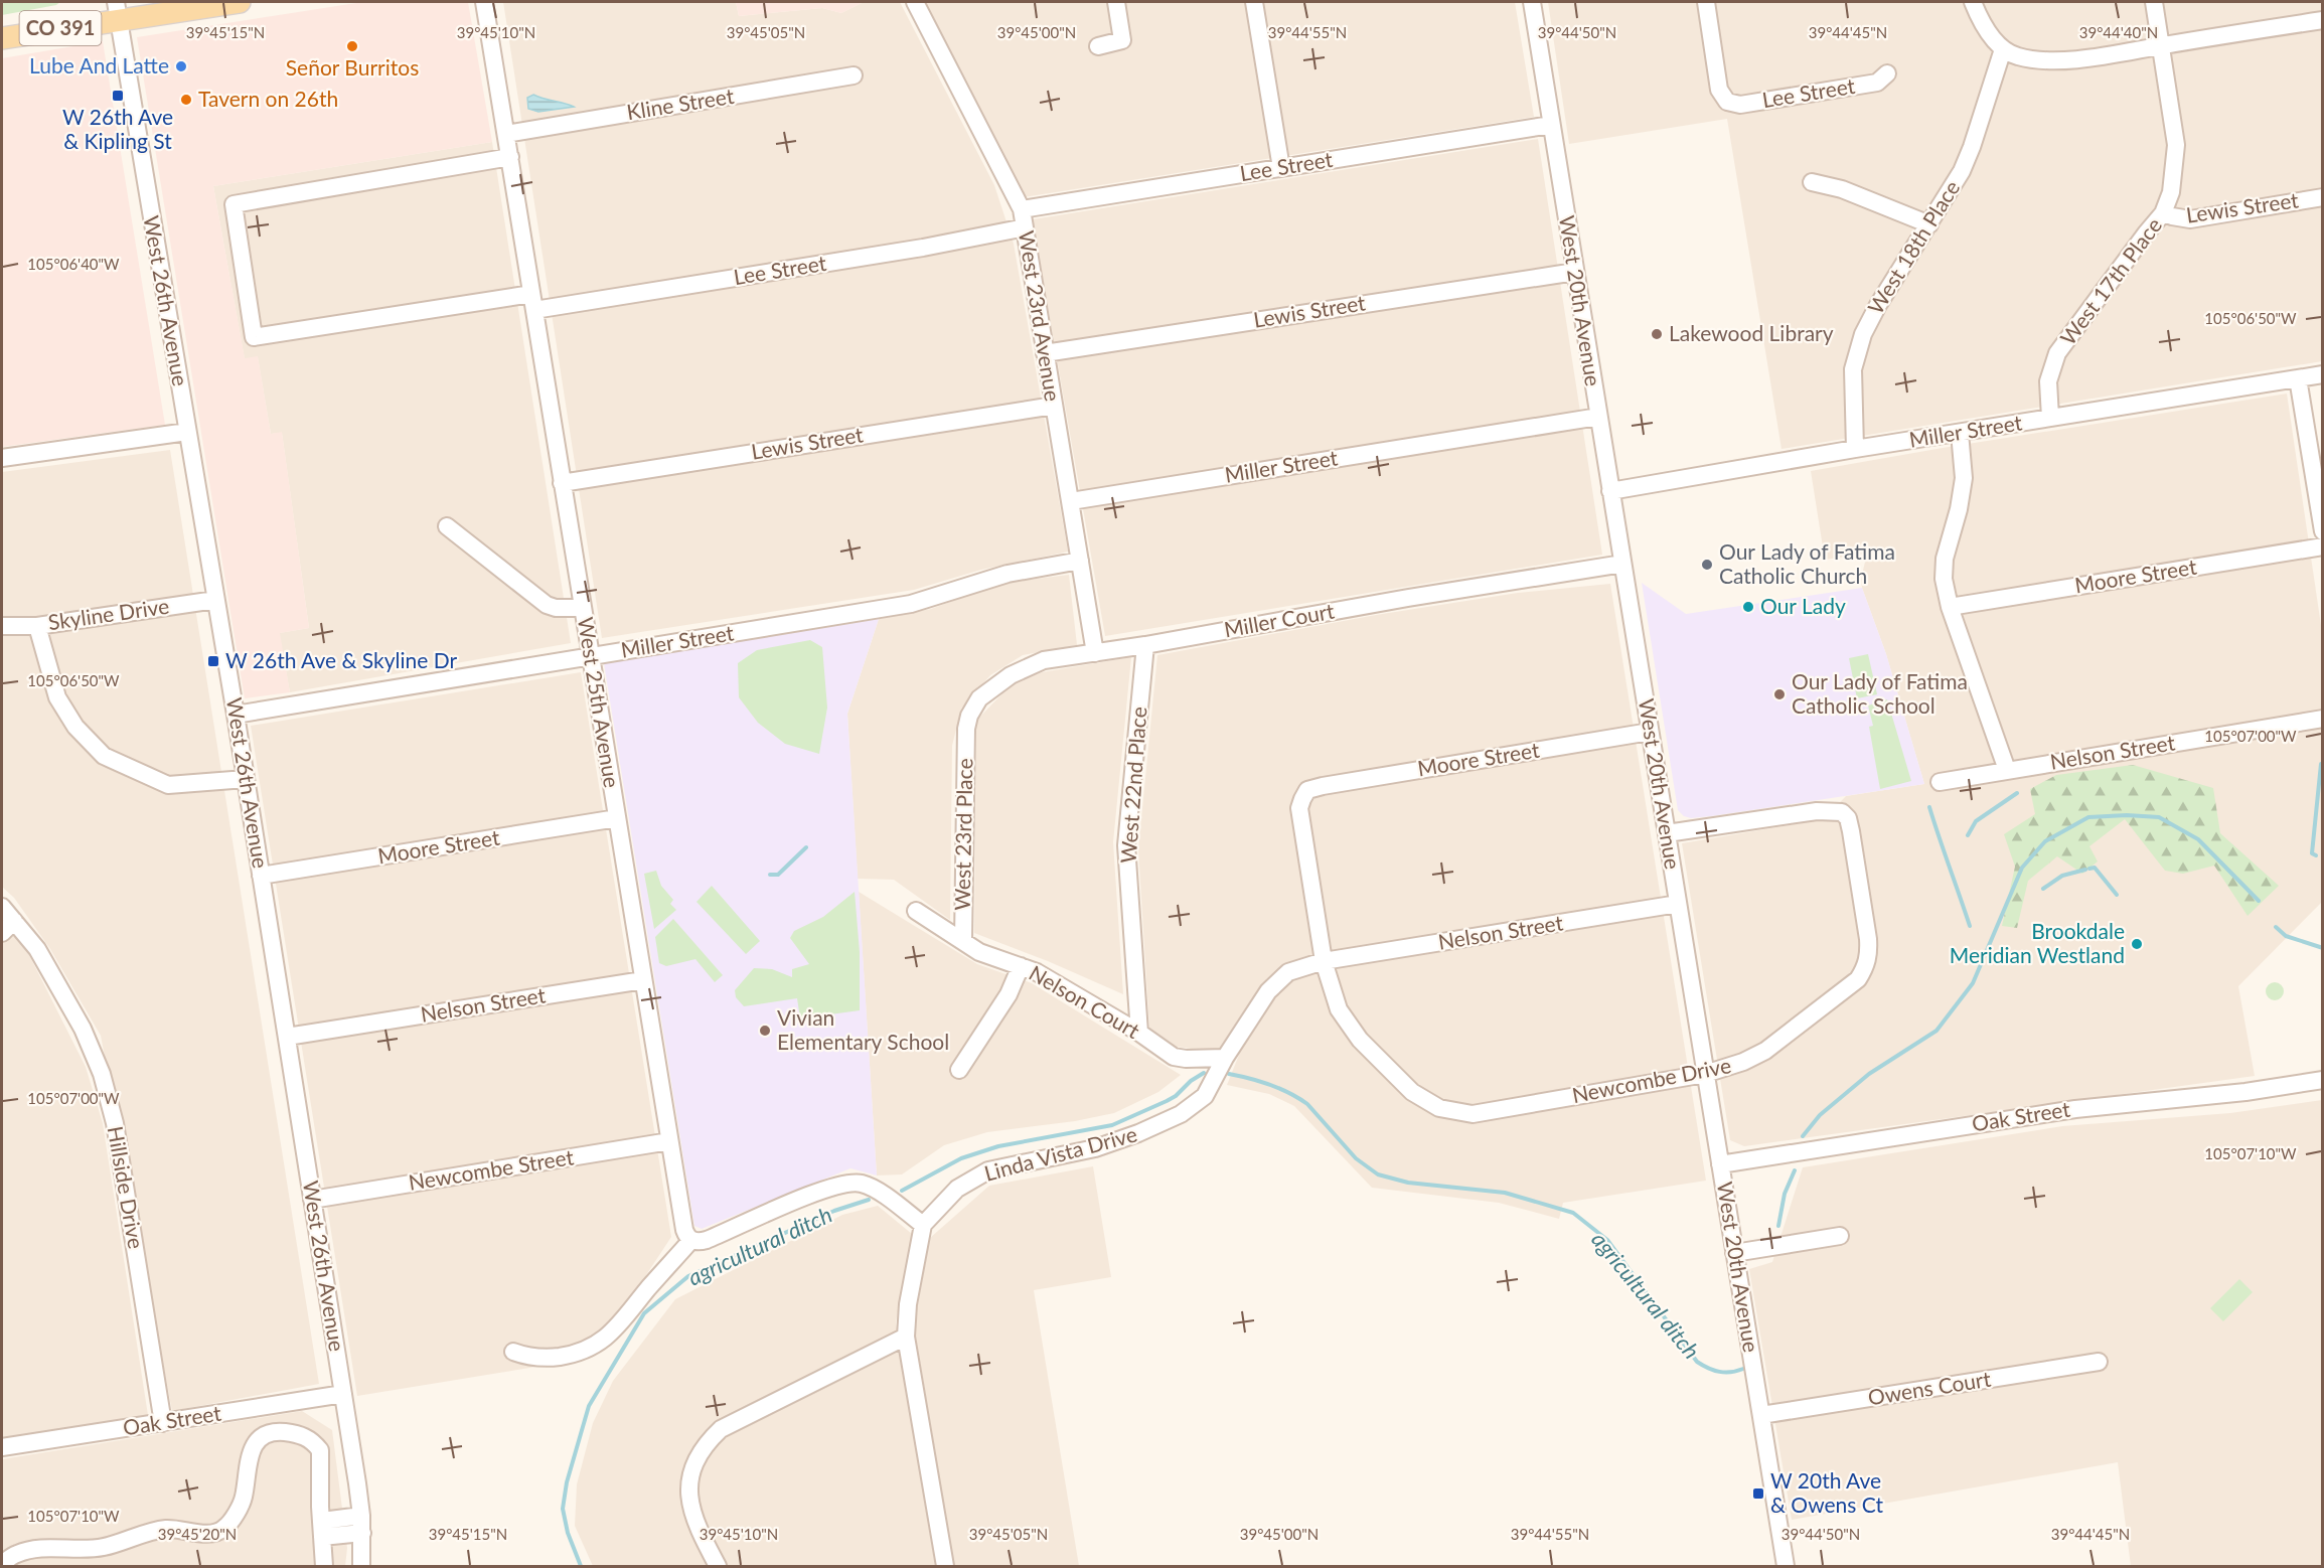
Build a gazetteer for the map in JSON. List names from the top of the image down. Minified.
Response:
{"streets":{"main road":["CO 391"],"street":["Lee Street","Kline Street","Lewis Street","West 18th Place","West 17th Place","West 26th Avenue","West 20th Avenue","West 23rd Avenue","Miller Street","Moore Street","Skyline Drive","Miller Court","West 25th Avenue","Nelson Street","West 22nd Place","West 23rd Place","Nelson Court","Newcombe Drive","Oak Street","Linda Vista Drive","Newcombe Street","Hillside Drive","Owens Court"]},"crossings":[["CO 391","West 26th Avenue"],["Lee Street","West 20th Avenue"],["Lee Street","West 23rd Avenue"],["Lee Street","West 25th Avenue"],["Kline Street","West 25th Avenue"],["Lewis Street","West 17th Place"],["Lewis Street","West 20th Avenue"],["Lewis Street","West 23rd Avenue"],["Lewis Street","West 25th Avenue"],["West 18th Place","Miller Street"],["West 17th Place","Miller Street"],["West 26th Avenue","Miller Street"],["West 26th Avenue","Moore Street"],["West 26th Avenue","Skyline Drive"],["West 26th Avenue","Nelson Street"],["West 26th Avenue","Oak Street"],["West 26th Avenue","Newcombe Street"],["West 20th Avenue","Miller Street"],["West 20th Avenue","Moore Street"],["West 20th Avenue","Miller Court"],["West 20th Avenue","Nelson Street"],["West 20th Avenue","Newcombe Drive"],["West 20th Avenue","Oak Street"],["West 20th Avenue","Owens Court"],["West 23rd Avenue","Miller Street"],["West 23rd Avenue","Miller Court"],["Miller Street","West 25th Avenue"],["Moore Street","West 25th Avenue"],["Moore Street","Newcombe Drive"],["Miller Court","West 22nd Place"],["Miller Court","West 23rd Place"],["West 25th Avenue","Nelson Street"],["West 25th Avenue","Newcombe Street"],["Nelson Street","Newcombe Drive"],["Nelson Street","Linda Vista Drive"],["West 22nd Place","Nelson Court"],["West 23rd Place","Nelson Court"],["Nelson Court","Linda Vista Drive"],["Newcombe Drive","Linda Vista Drive"],["Oak Street","Hillside Drive"]],"water":["agricultural ditch"],"places":{"other":["Señor Burritos","Lube And Latte","Tavern on 26th","Lakewood Library","Our Lady of Fatima Catholic Church","Our Lady","Our Lady of Fatima Catholic School","Brookdale Meridian Westland","Vivian Elementary School"],"transit":["W 26th Ave & Kipling St","W 26th Ave & Skyline Dr","W 20th Ave & Owens Ct"]},"coordinates":["39°45'15\"N","39°45'10\"N","39°45'05\"N","39°45'00\"N","39°44'55\"N","39°44'50\"N","39°44'45\"N","39°44'40\"N","105°06'40\"W","105°06'50\"W","105°07'00\"W","105°07'10\"W","39°45'20\"N"]}
